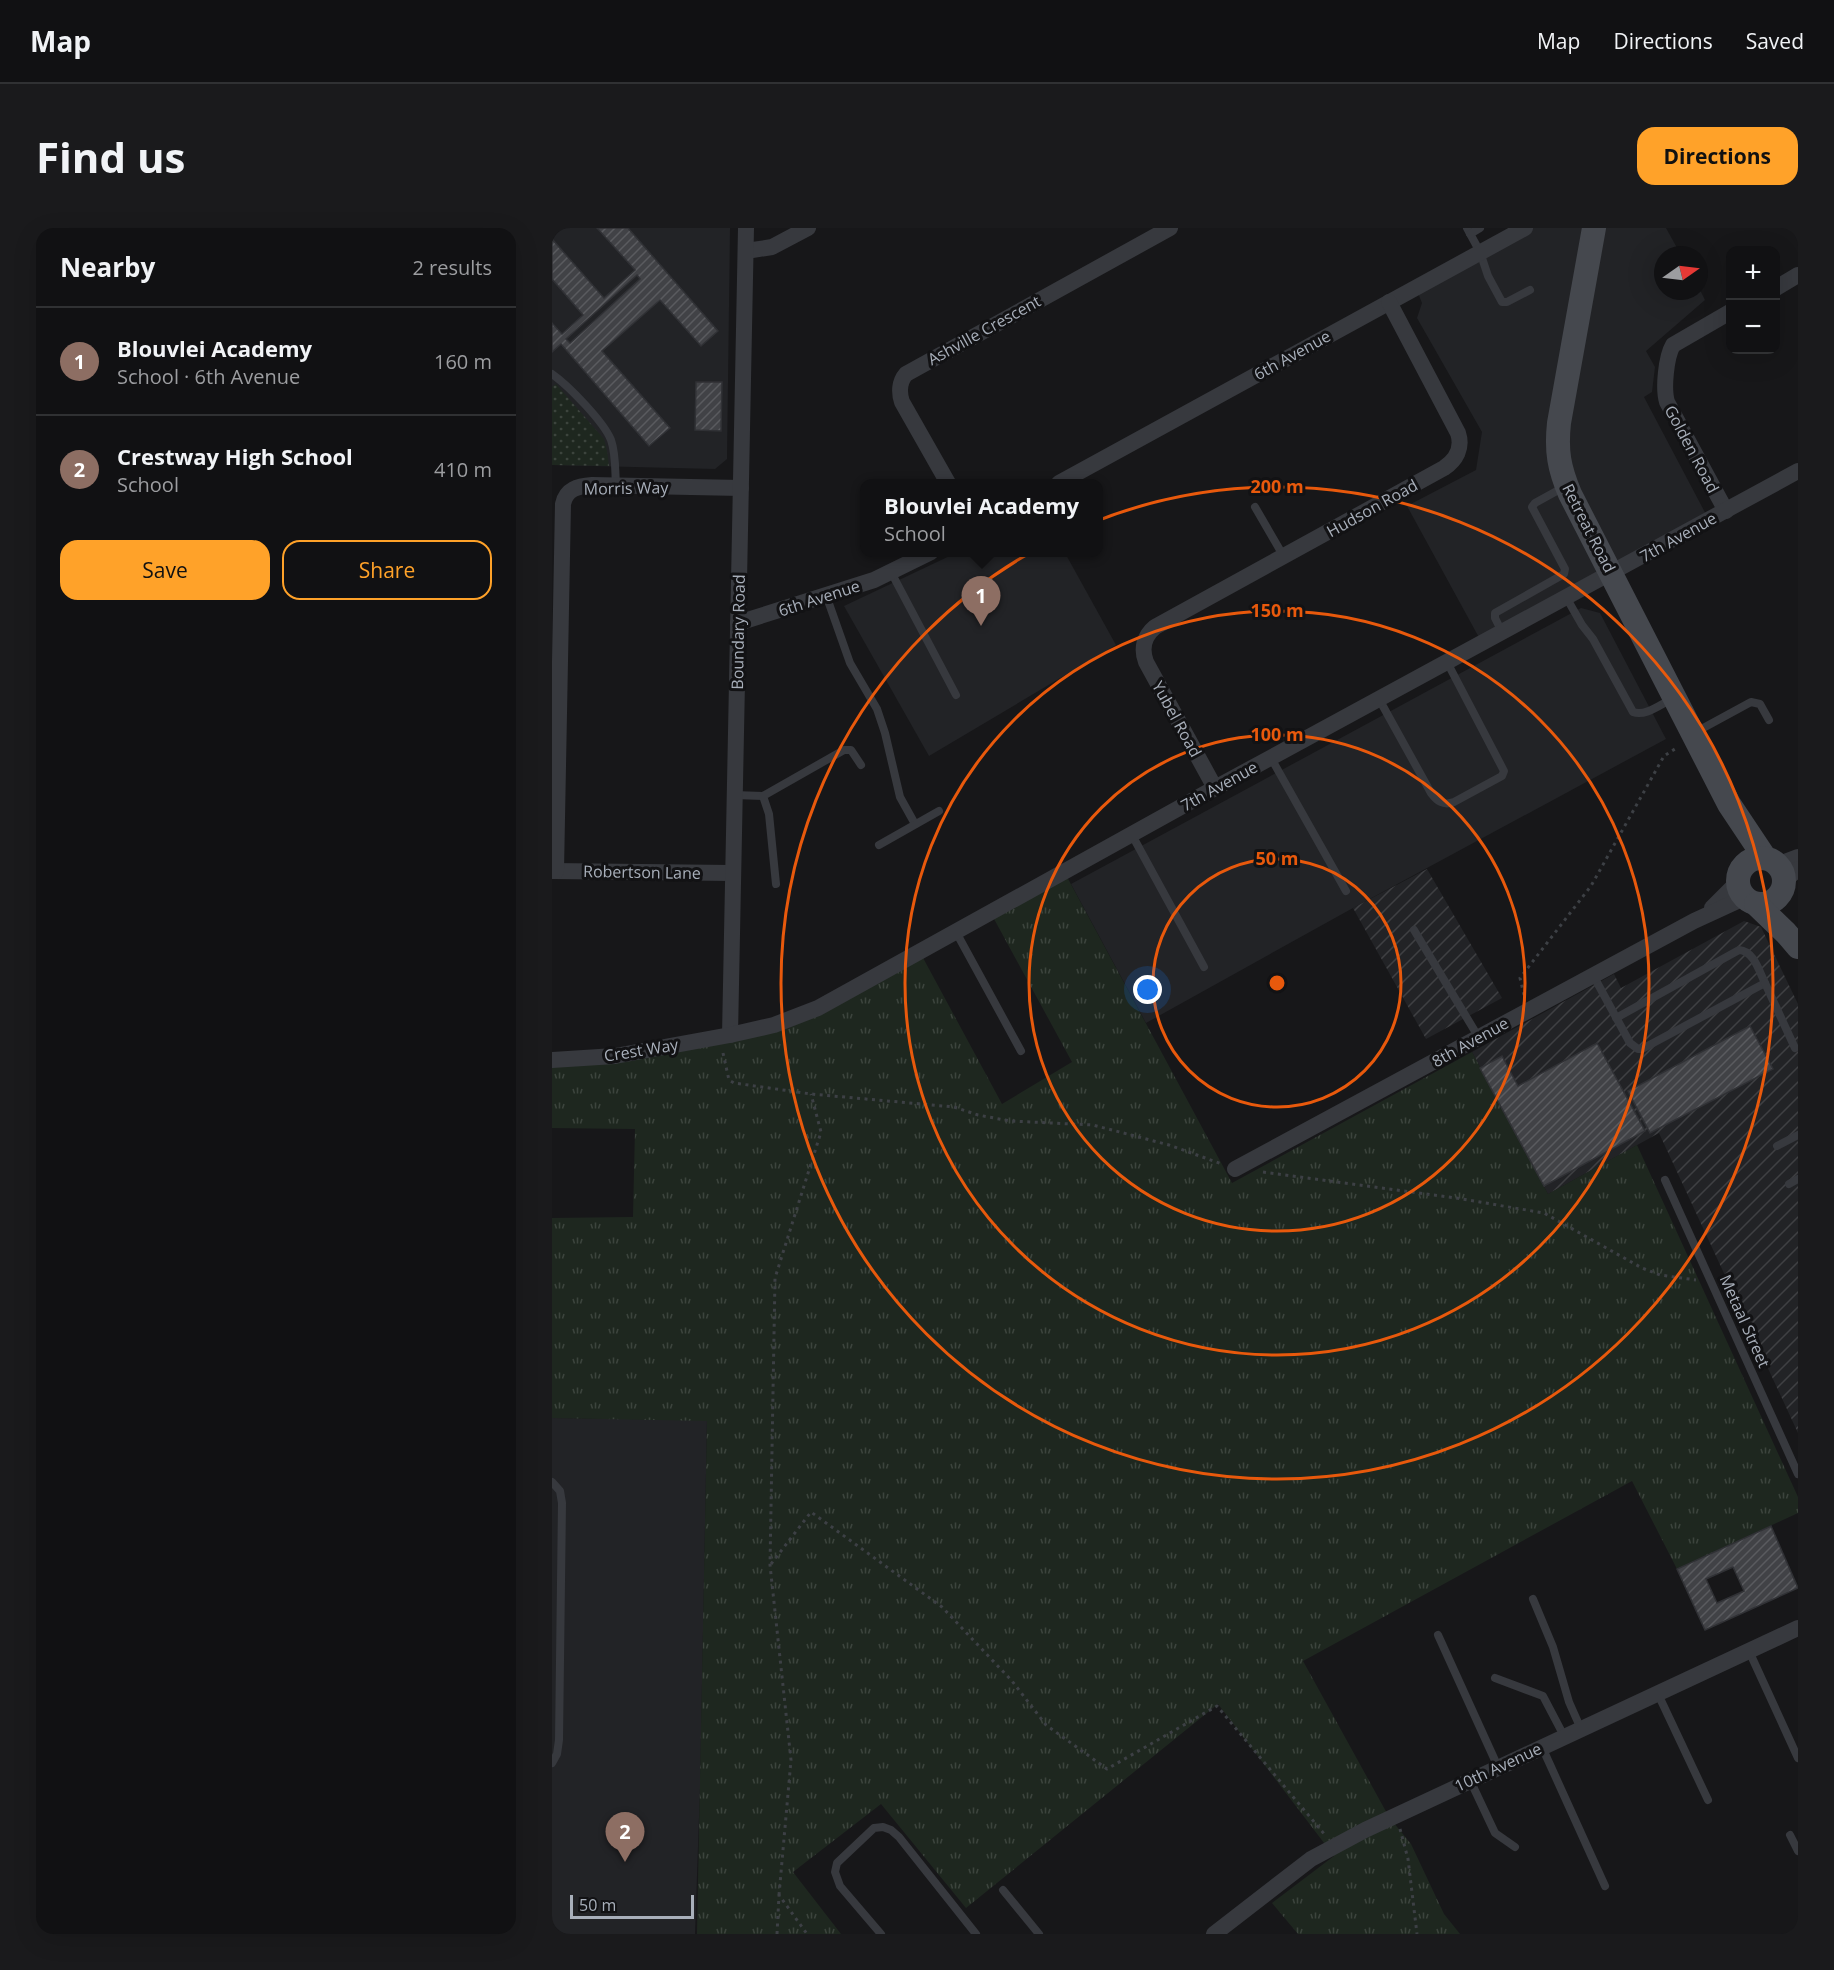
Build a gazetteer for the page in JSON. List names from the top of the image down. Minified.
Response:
{"streets":{"main road":["Retreat Road"],"street":["Ashville Crescent","6th Avenue","Golden Road","Morris Way","Hudson Road","7th Avenue","Boundary Road","Yubel Road","Robertson Lane","8th Avenue","Crest Way","10th Avenue"],"lane":["Metaal Street"]},"crossings":[["6th Avenue","Hudson Road"],["6th Avenue","Boundary Road"],["Golden Road","7th Avenue"],["Morris Way","Boundary Road"],["Morris Way","Robertson Lane"],["Hudson Road","Yubel Road"],["Retreat Road","7th Avenue"],["Retreat Road","8th Avenue"],["7th Avenue","Boundary Road"],["7th Avenue","Yubel Road"],["7th Avenue","Crest Way"],["Boundary Road","Robertson Lane"],["Boundary Road","Crest Way"]],"scale_bar":"50 m","north":"right","page":{"header":"Map","nav":["Map","Directions","Saved"],"buttons":["Directions",["Save","Share"]],"title":"Find us","heading":["Nearby","2 results"],"map_buttons":["+","−"],"list":[{"mark":"1","name":"Blouvlei Academy","note":"School · 6th Avenue","value":"160 m"},{"mark":"2","name":"Crestway High School","note":"School","value":"410 m"}],"popup":["Blouvlei Academy","School"],"pins":["1","2"],"scale":"50 m"},"rings":["200 m","150 m","100 m","50 m"]}
